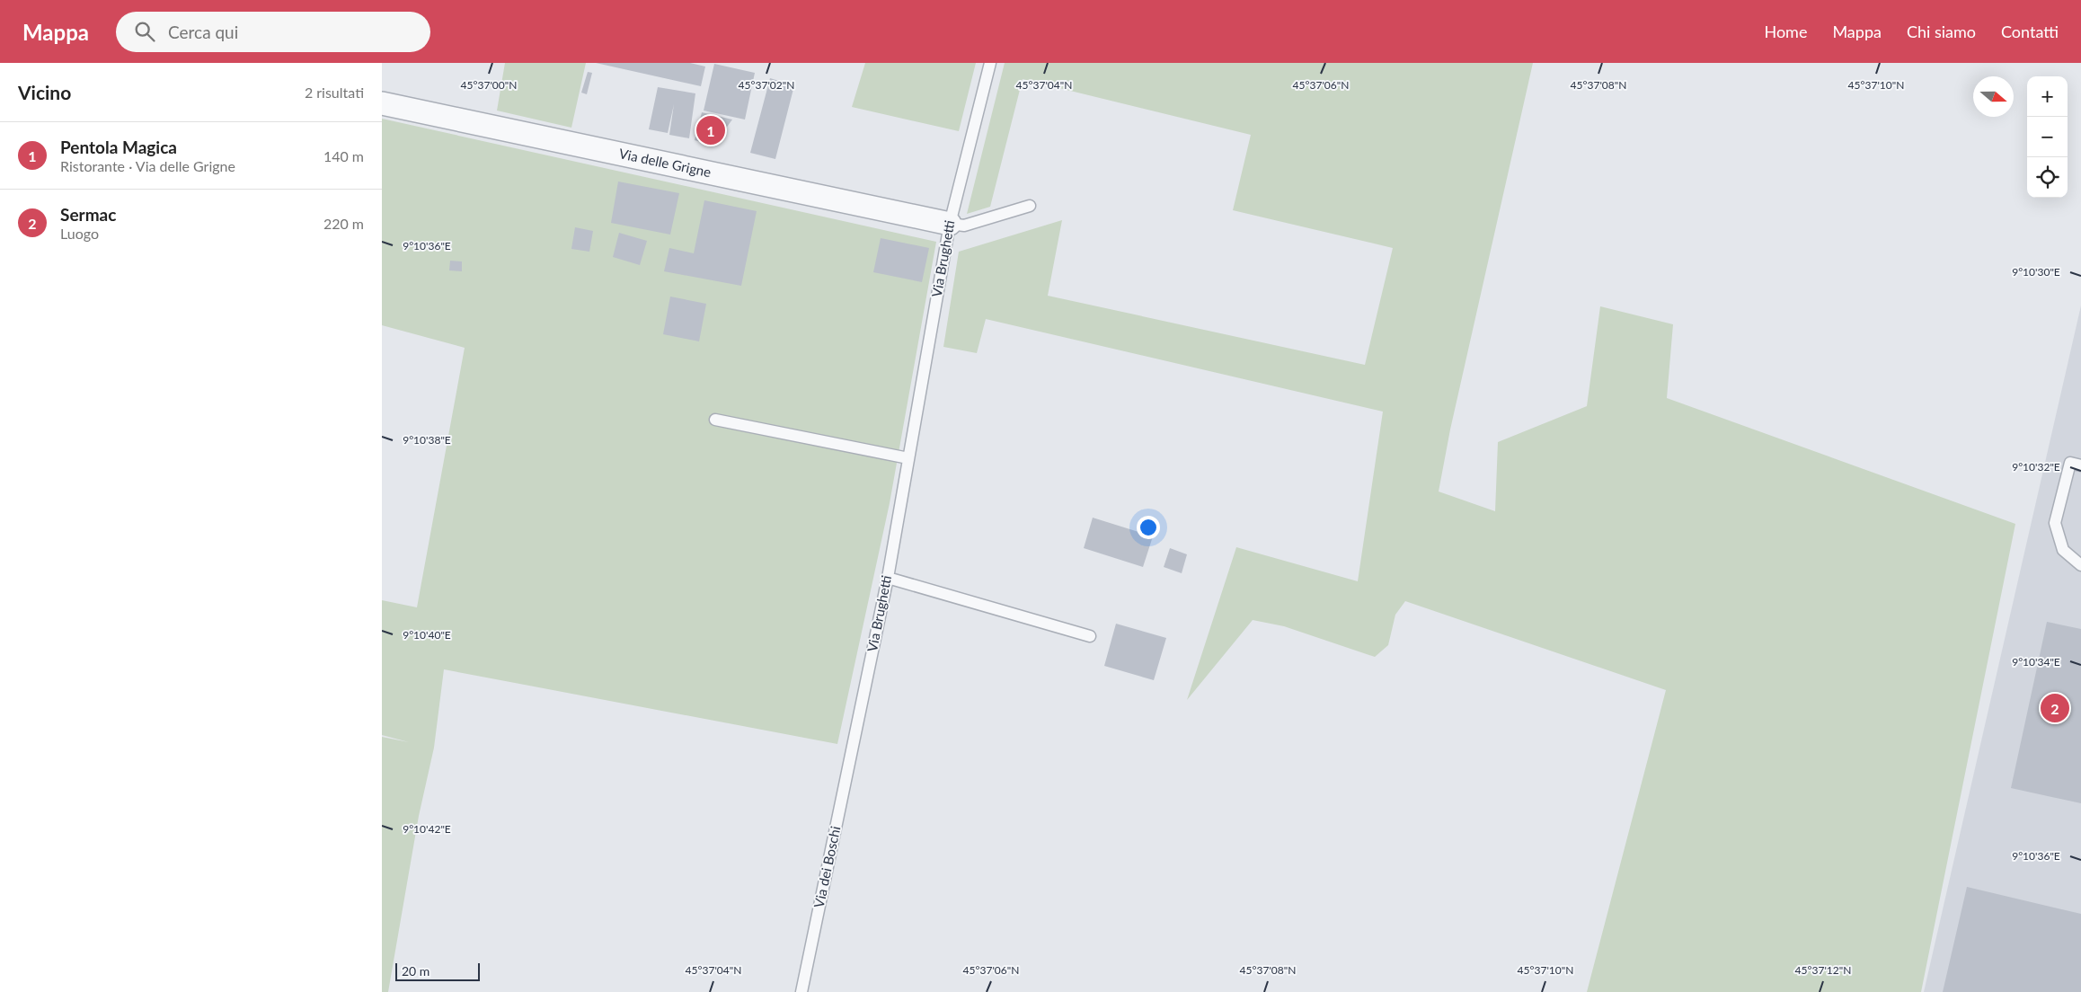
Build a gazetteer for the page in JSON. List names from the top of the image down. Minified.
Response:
{"streets":{"street":["Via delle Grigne"],"lane":["Via Brughetti","Via dei Boschi"]},"crossings":[["Via delle Grigne","Via Brughetti"],["Via Brughetti","Via dei Boschi"]],"scale_bar":"20 m","north":"right","page":{"header":"Mappa","search":"Cerca qui","nav":["Home","Mappa","Chi siamo","Contatti"],"heading":["Vicino","2 risultati"],"map_buttons":["+","−"],"pins":["1","2"],"list":[{"mark":"1","name":"Pentola Magica","note":"Ristorante · Via delle Grigne","value":"140 m"},{"mark":"2","name":"Sermac","note":"Luogo","value":"220 m"}],"scale":"20 m"},"coordinates":["45°37'10\"N","45°37'00\"N","45°37'02\"N","45°37'04\"N","45°37'06\"N","45°37'08\"N","9°10'36\"E","9°10'30\"E","9°10'38\"E","9°10'32\"E","9°10'40\"E","9°10'34\"E","9°10'42\"E","45°37'12\"N"]}
